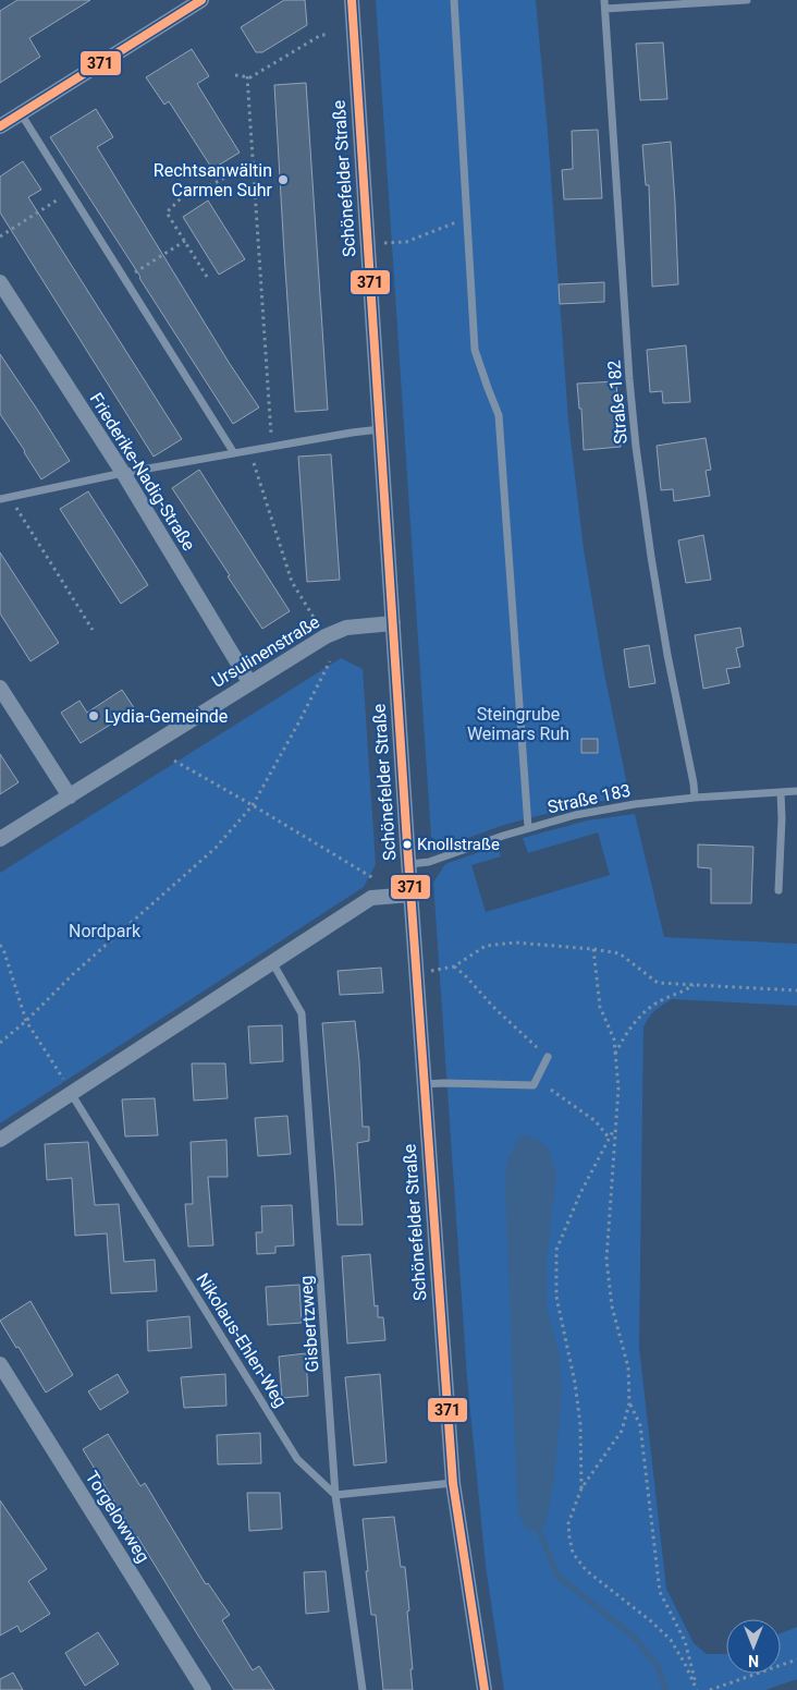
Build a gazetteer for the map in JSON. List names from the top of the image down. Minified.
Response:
{"streets":{"street":["Schönefelder Straße","Friederike-Nadig-Straße","Ursulinenstraße","Torgelowweg"],"lane":["Straße 182","Straße 183","Gisbertzweg","Nikolaus-Ehlen-Weg"]},"crossings":[["Schönefelder Straße","Ursulinenstraße"],["Schönefelder Straße","Straße 183"],["Straße 182","Straße 183"],["Friederike-Nadig-Straße","Ursulinenstraße"],["Gisbertzweg","Nikolaus-Ehlen-Weg"]],"parks":["Steingrube Weimars Ruh","Nordpark"],"places":["Rechtsanwältin Carmen Suhr","Lydia-Gemeinde","Knollstraße"],"lines":["transit line 371"],"north":"bottom"}
